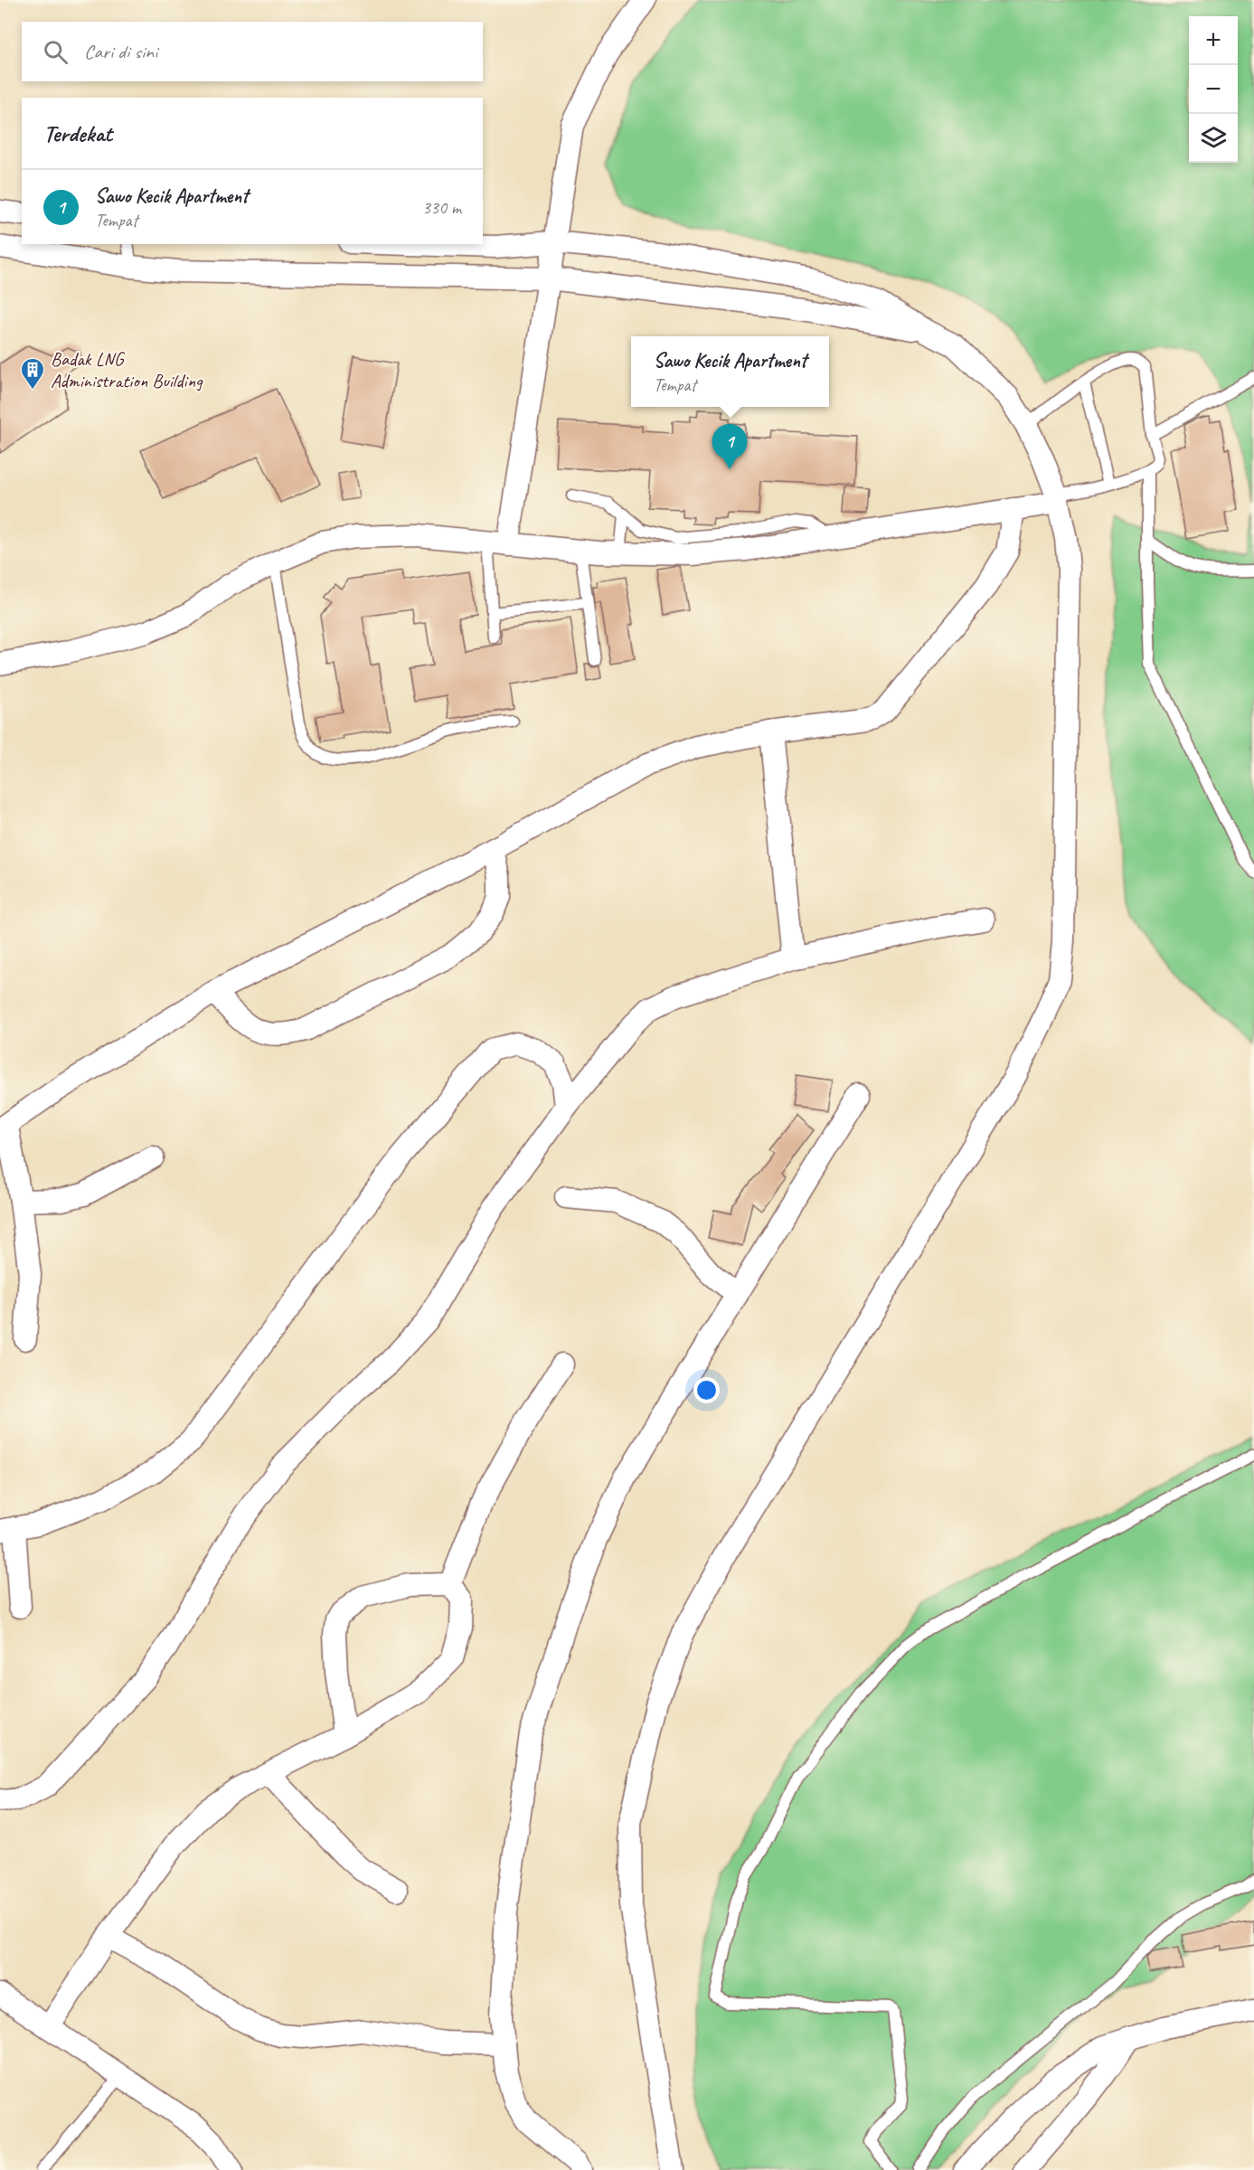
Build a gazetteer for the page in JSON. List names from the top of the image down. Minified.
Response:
{"places":{"building":["Badak LNG Administration Building"]},"page":{"map_buttons":["+","−"],"search":"Cari di sini","heading":"Terdekat","list":[{"mark":"1","name":"Sawo Kecik Apartment","note":"Tempat","value":"330 m"}],"popup":["Sawo Kecik Apartment","Tempat"],"pins":"1"}}
